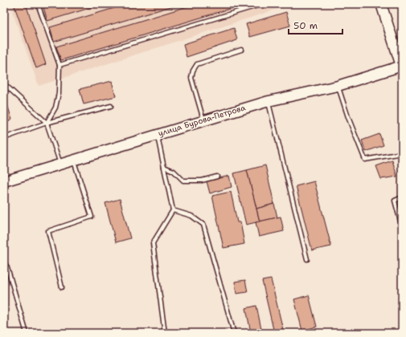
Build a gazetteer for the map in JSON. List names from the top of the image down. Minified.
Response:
{"streets":{"main road":["улица Бурова-Петрова"]},"scale_bar":"50 m"}
